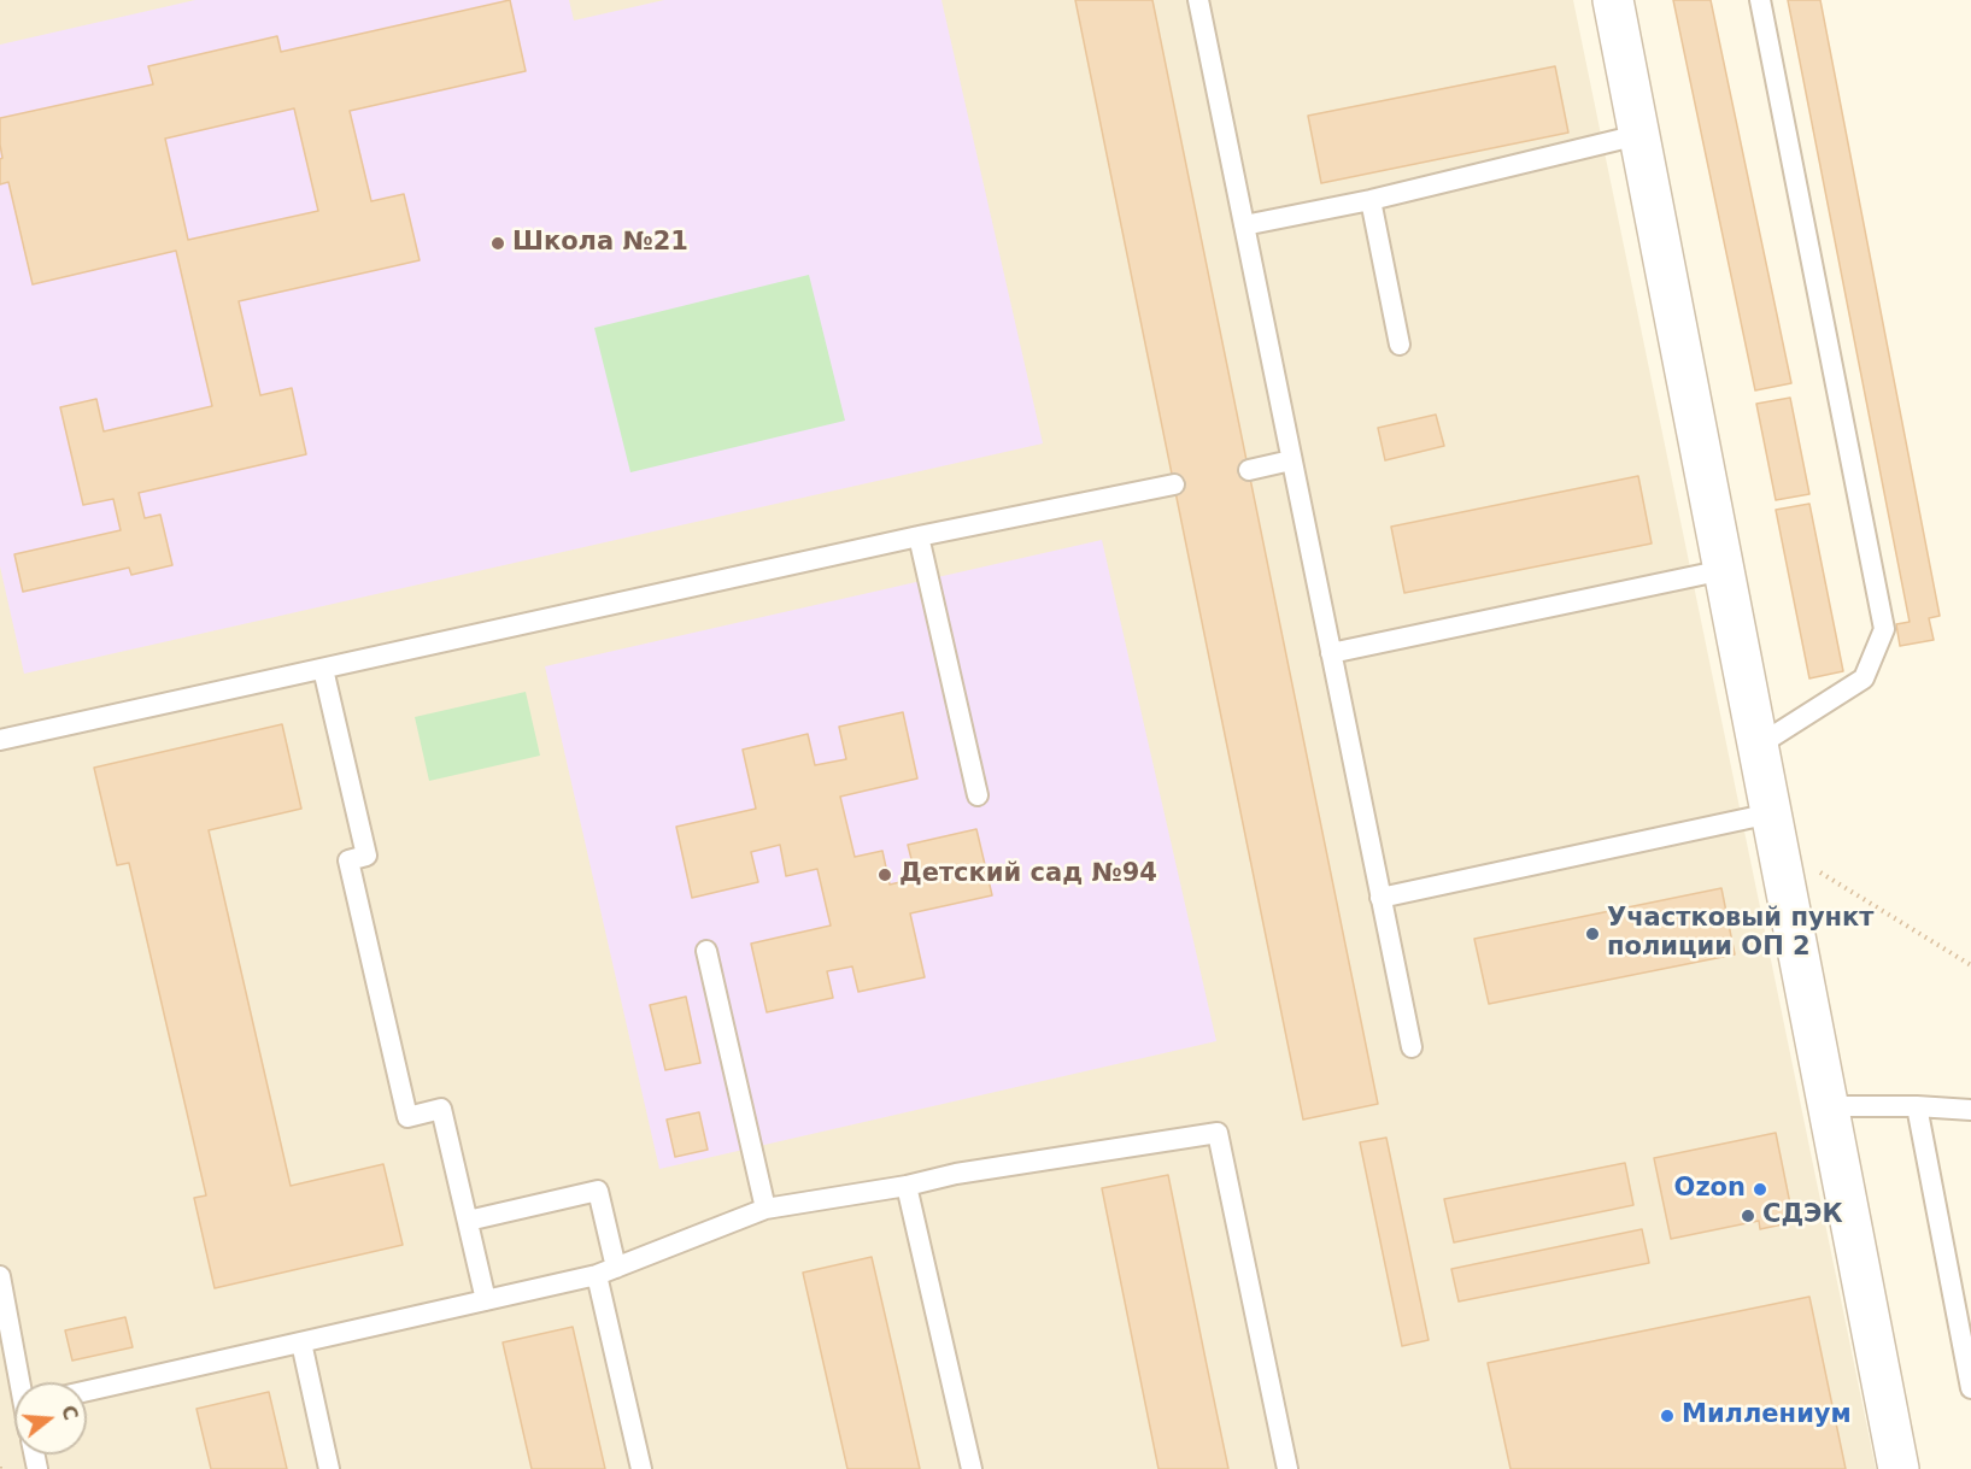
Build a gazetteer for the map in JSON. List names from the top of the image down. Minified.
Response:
{"places":["Школа №21","Детский сад №94","Участковый пункт полиции ОП 2","Ozon","СДЭК","Миллениум"],"north":"right"}
